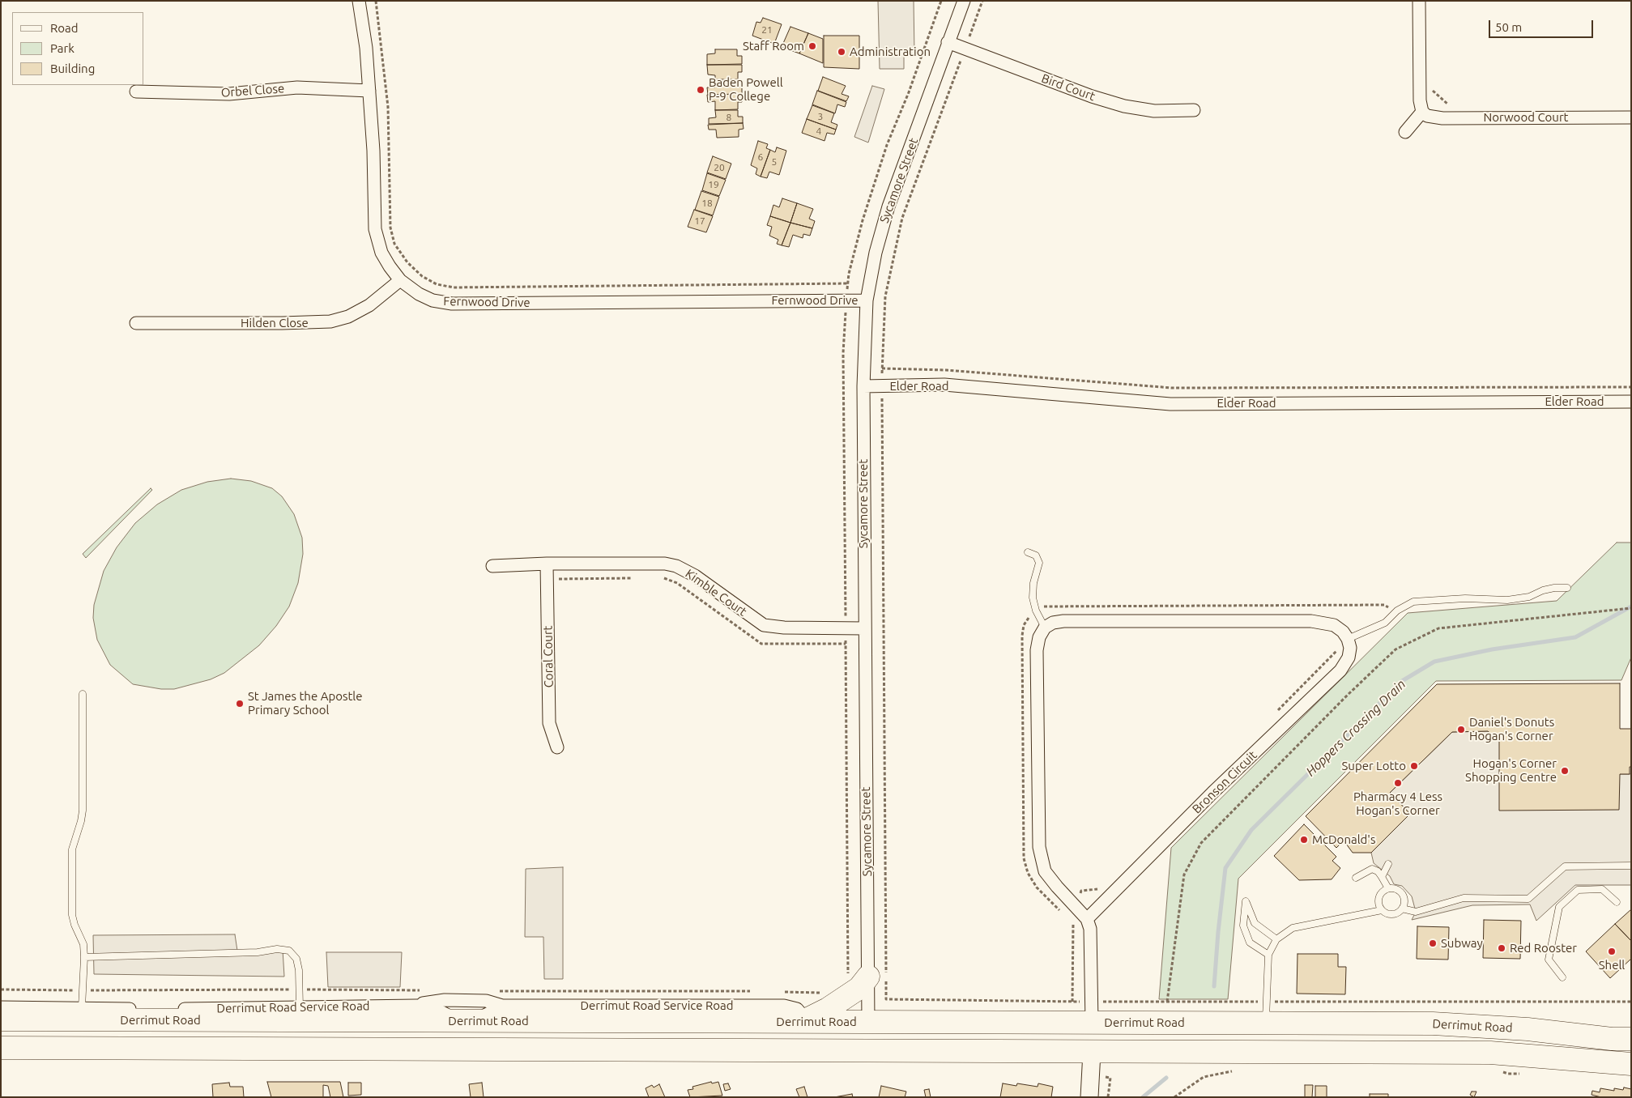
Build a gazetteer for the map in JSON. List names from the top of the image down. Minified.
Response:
{"streets":{"highway":["Derrimut Road"],"street":["Bird Court","Orbel Close","Norwood Court","Sycamore Street","Fernwood Drive","Hilden Close","Elder Road","Kimble Court","Coral Court","Bronson Circuit","Derrimut Road Service Road"]},"crossings":[["Bird Court","Sycamore Street"],["Orbel Close","Fernwood Drive"],["Sycamore Street","Fernwood Drive"],["Sycamore Street","Elder Road"],["Sycamore Street","Kimble Court"],["Sycamore Street","Derrimut Road"],["Fernwood Drive","Hilden Close"],["Kimble Court","Coral Court"],["Derrimut Road Service Road","Derrimut Road"]],"water":["Hoppers Crossing Drain"],"places":["Staff Room","Administration","Baden Powell P-9 College","St James the Apostle Primary School","Daniel's Donuts Hogan's Corner","Super Lotto","Hogan's Corner Shopping Centre","Pharmacy 4 Less Hogan's Corner","McDonald's","Subway","Red Rooster","Shell"],"house_numbers":["21","3","8","4","6","5","20","19","18","17"],"legend":["Road","Park","Building"],"scale_bar":"50 m"}
